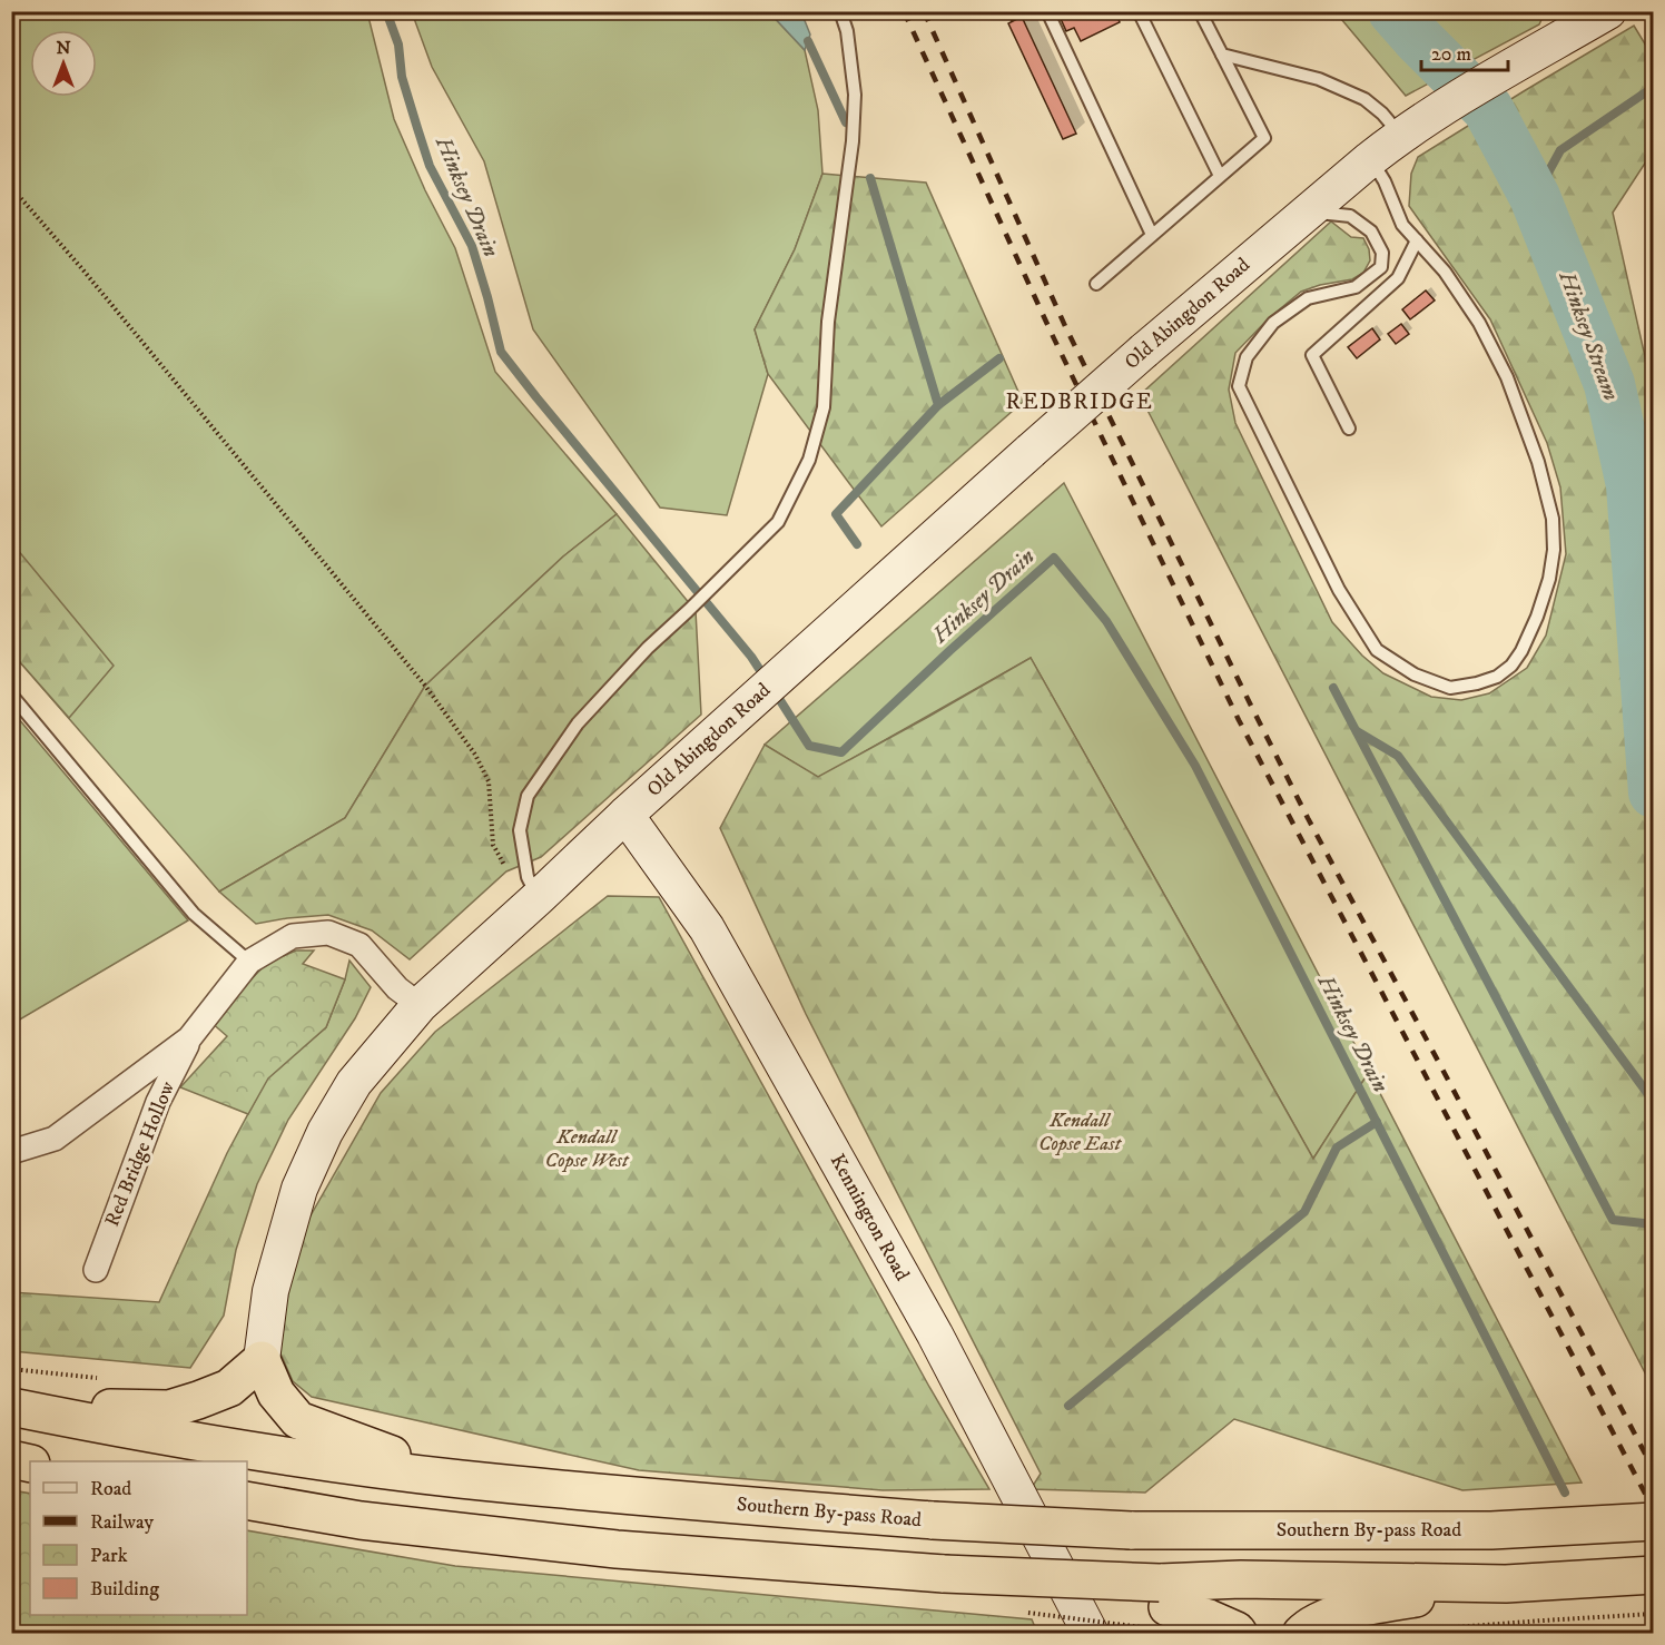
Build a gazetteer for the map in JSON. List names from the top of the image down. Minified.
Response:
{"streets":{"highway":["Southern By-pass Road"],"street":["Old Abingdon Road","Red Bridge Hollow","Kennington Road"]},"crossings":[["Old Abingdon Road","Red Bridge Hollow"],["Old Abingdon Road","Kennington Road"]],"districts":["REDBRIDGE"],"water":["Hinksey Drain","Hinksey Stream"],"parks":["Kendall Copse East","Kendall Copse West"],"legend":["Road","Railway","Park","Building"],"scale_bar":"20 m","north":"top"}
